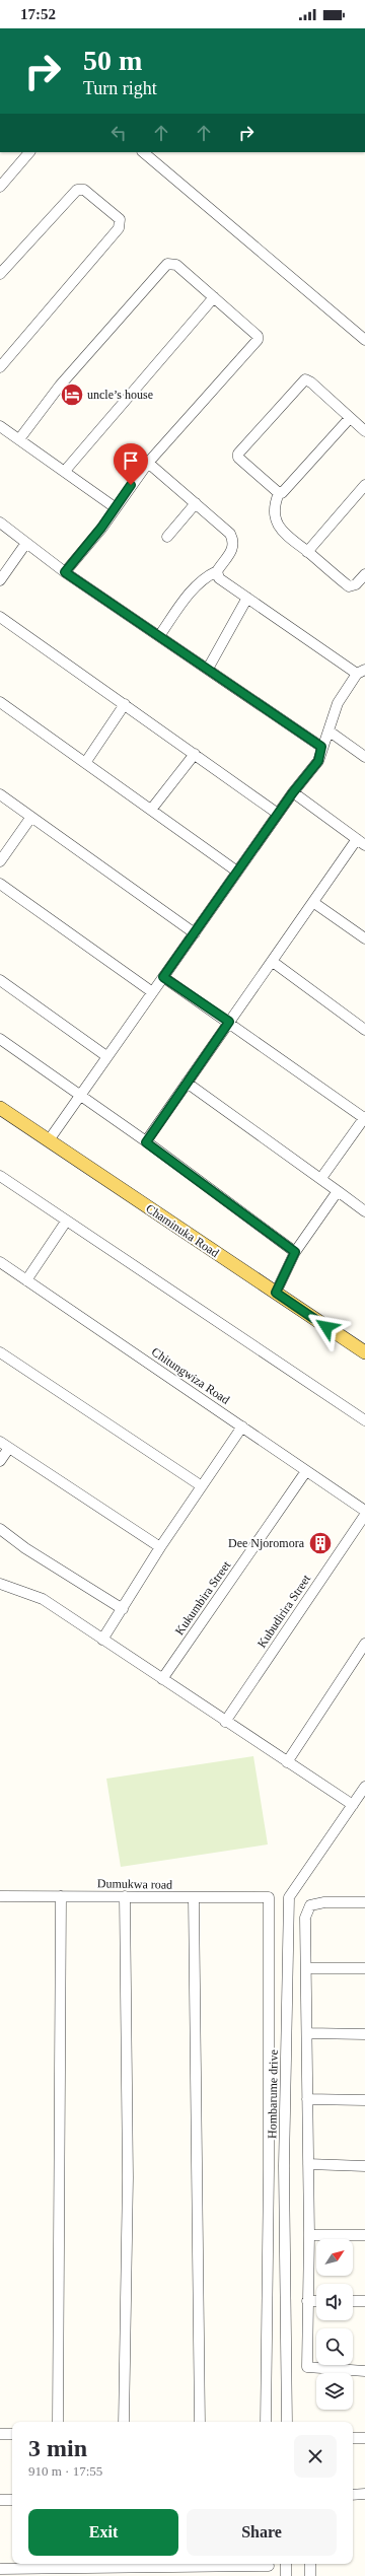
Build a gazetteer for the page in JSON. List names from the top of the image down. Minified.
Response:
{"streets":{"main road":["Chaminuka Road"],"street":["Chitungwiza Road","Kukumbira Street","Kubudirira Street","Dumukwa road","Hombarume drive"]},"crossings":[["Chitungwiza Road","Kukumbira Street"]],"places":{"hotel":["uncle’s house"],"building":["Dee Njoromora"]},"north":"top right","page":{"status":"17:52","turn":["50 m","Turn right"],"heading":["3 min","910 m · 17:55"],"buttons":["Exit","Share"]}}
